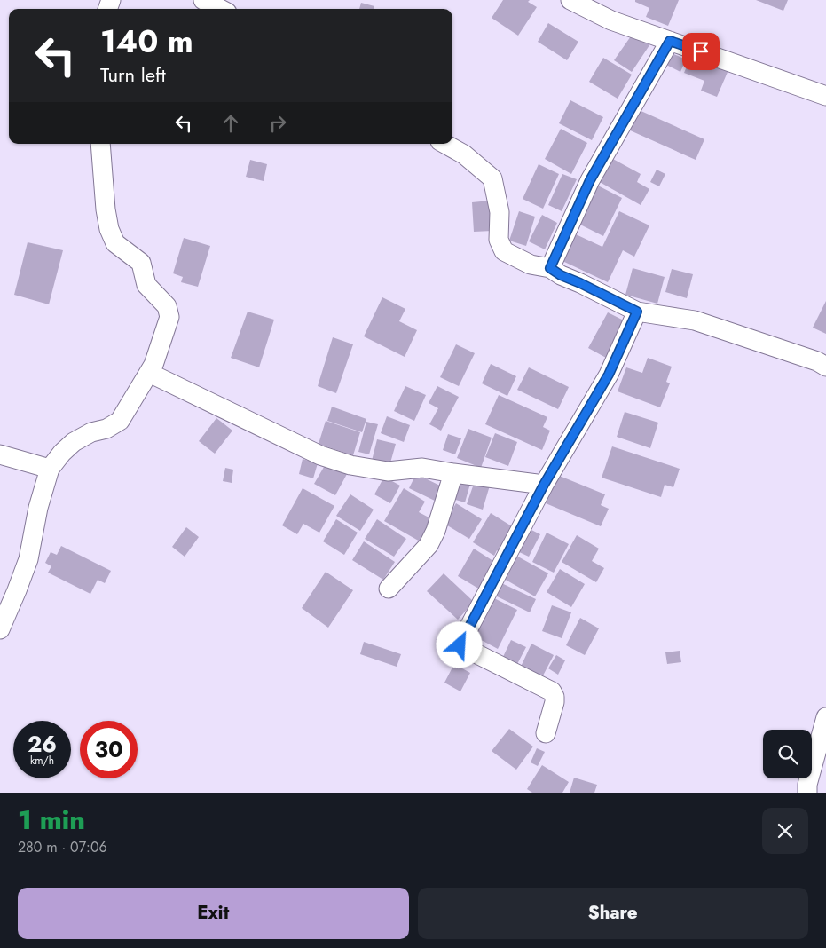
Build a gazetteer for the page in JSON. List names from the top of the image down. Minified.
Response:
{"page":{"turn":["140 m","Turn left"],"speed":"26 km/h","limit":"30","heading":["1 min","280 m · 07:06"],"buttons":["Exit","Share"]}}
